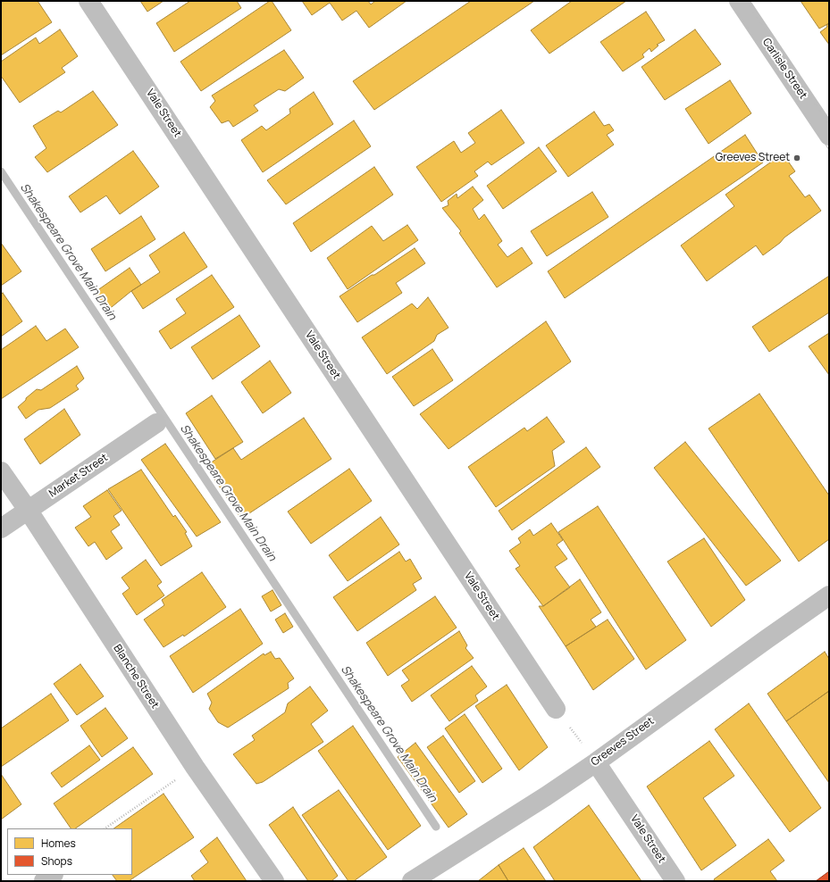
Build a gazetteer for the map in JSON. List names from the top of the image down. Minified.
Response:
{"streets":{"street":["Carlisle Street","Vale Street","Market Street","Blanche Street","Greeves Street"]},"crossings":[["Vale Street","Greeves Street"],["Market Street","Blanche Street"]],"water":["Shakespeare Grove Main Drain"],"places":["Greeves Street"],"legend":["Homes","Shops"]}
